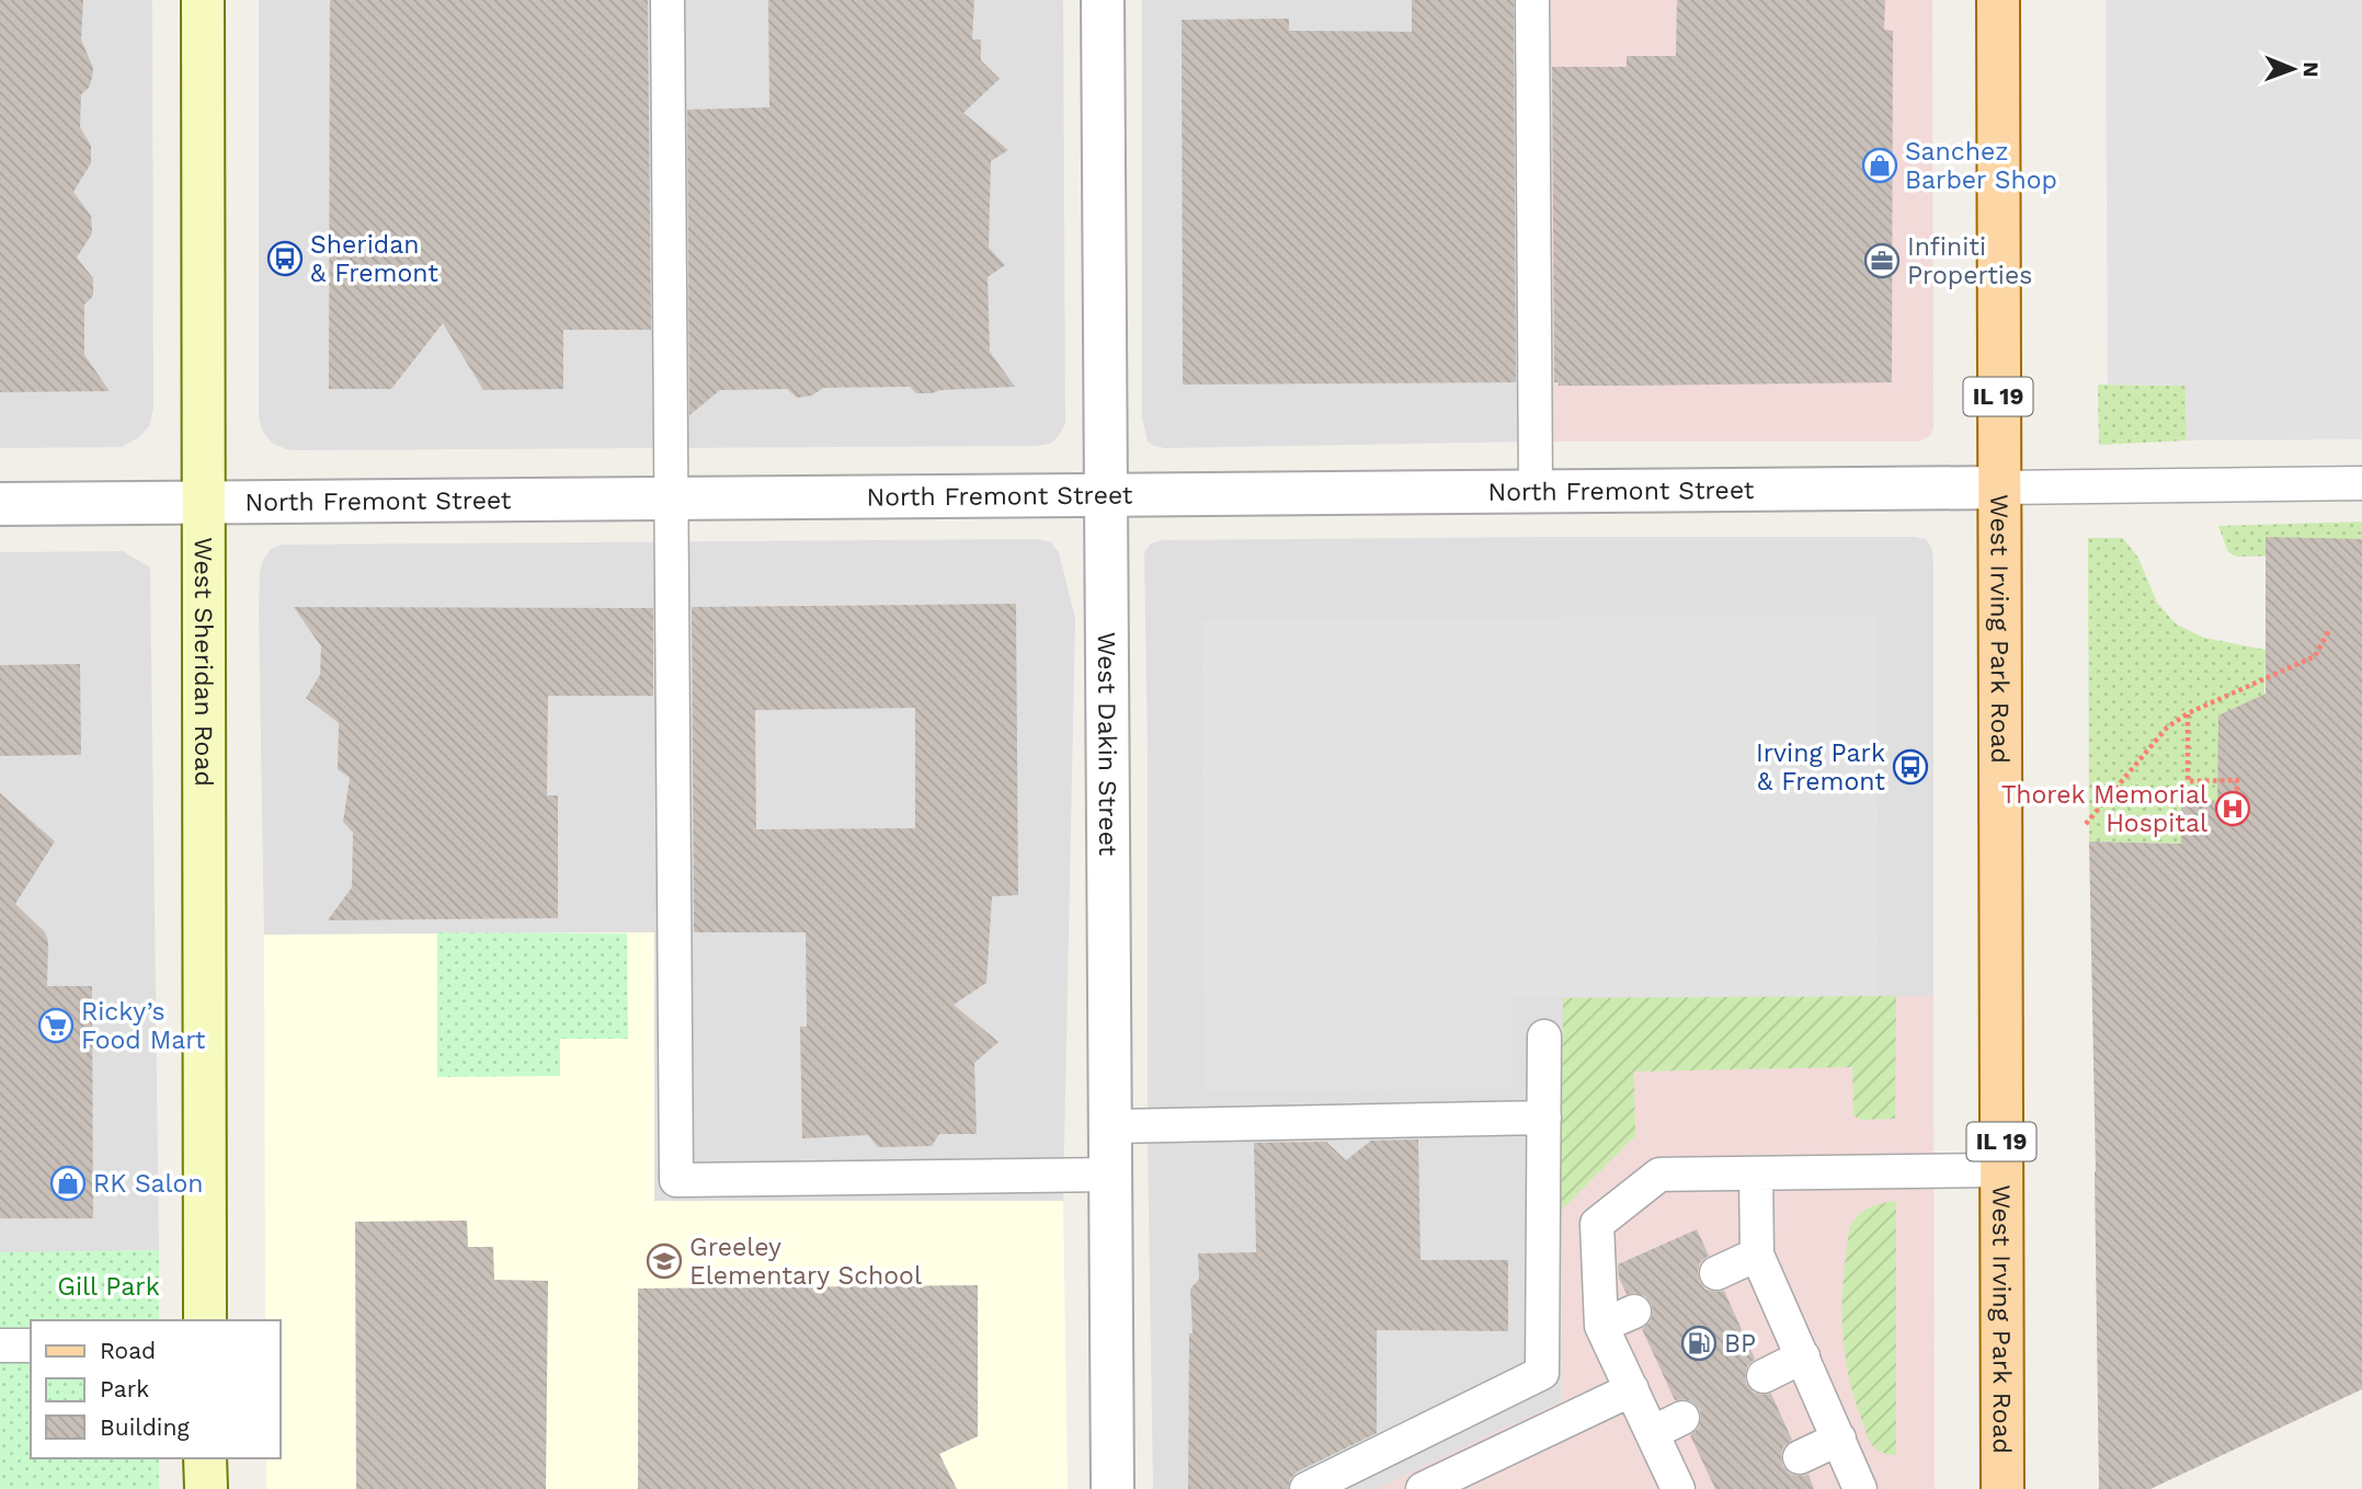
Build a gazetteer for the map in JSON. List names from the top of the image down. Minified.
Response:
{"streets":{"main road":["IL 19","West Irving Park Road"],"street":["North Fremont Street","West Sheridan Road","West Dakin Street"]},"crossings":[["North Fremont Street","West Irving Park Road"],["North Fremont Street","West Sheridan Road"],["North Fremont Street","West Dakin Street"]],"parks":["Gill Park"],"places":{"shop":["Sanchez Barber Shop","RK Salon"],"bus stop":["Sheridan & Fremont","Irving Park & Fremont"],"office":["Infiniti Properties"],"hospital":["Thorek Memorial Hospital"],"supermarket":["Ricky’s Food Mart"],"school or university":["Greeley Elementary School"],"fuel station":["BP"]},"legend":["Road","Park","Building"],"north":"right"}
